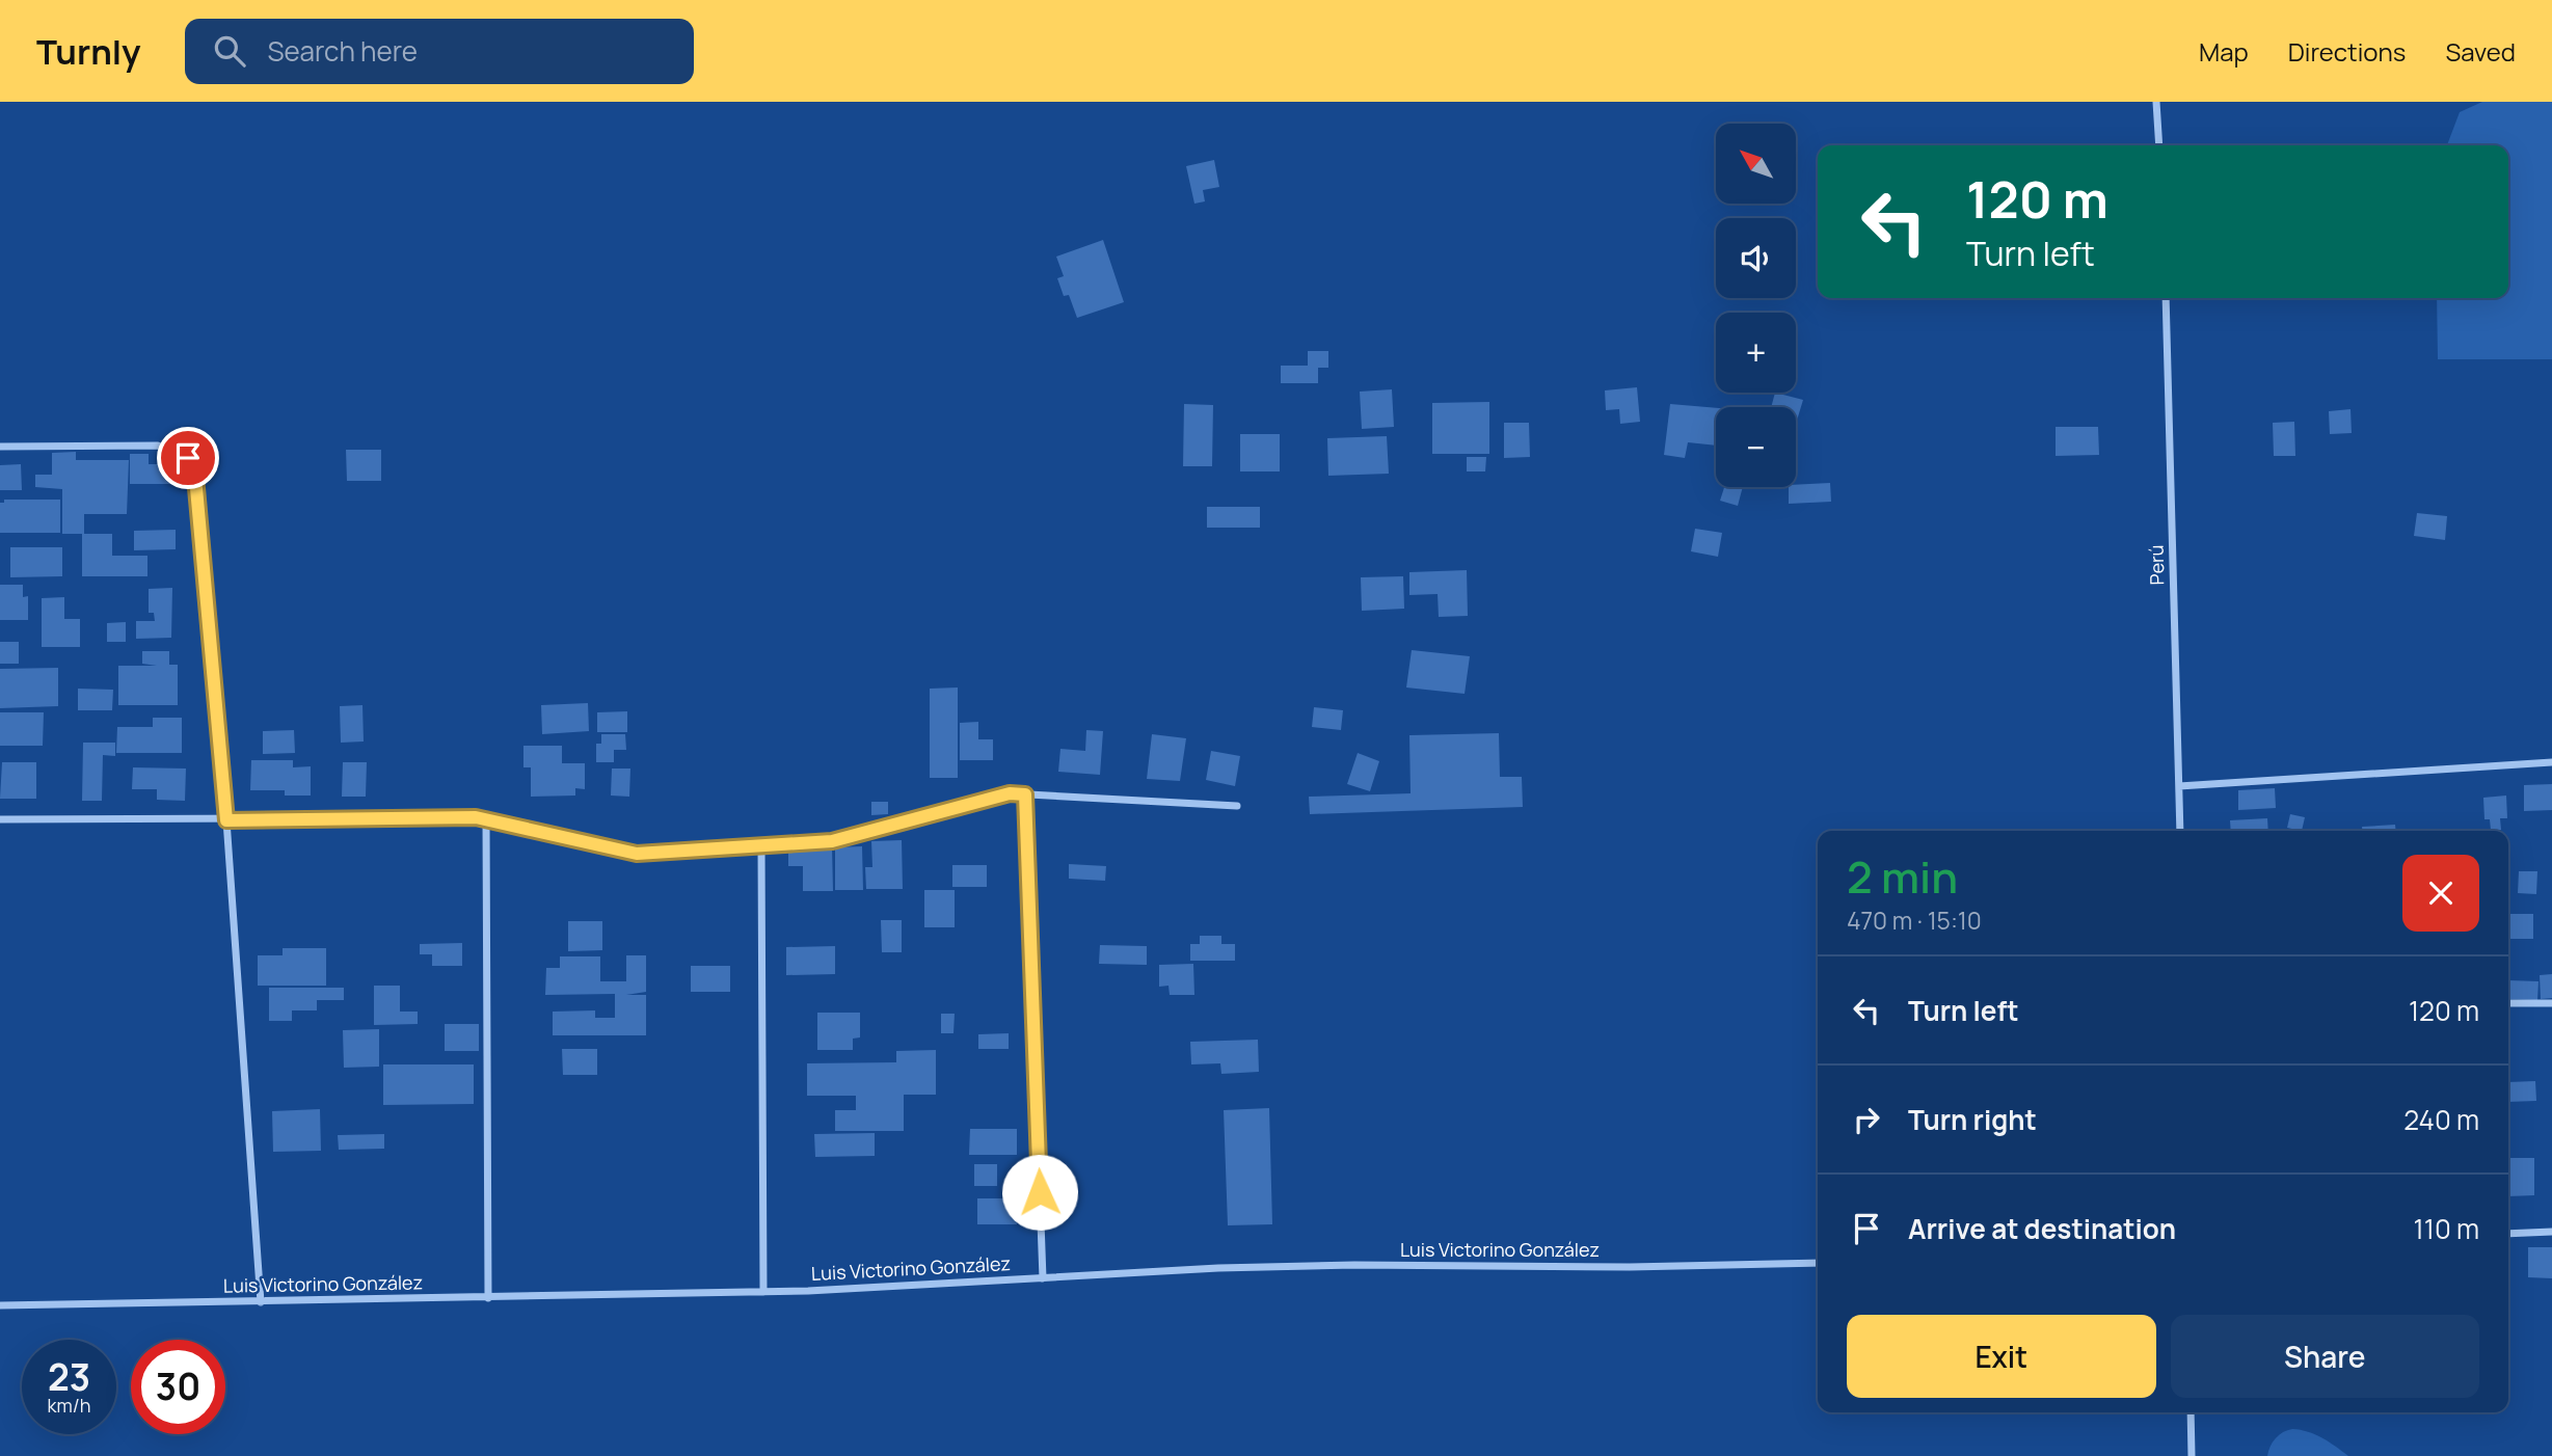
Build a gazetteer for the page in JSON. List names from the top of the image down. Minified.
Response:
{"streets":{"street":["Perú","Luis Victorino González"]},"north":"top left","page":{"header":"Turnly","search":"Search here","nav":["Map","Directions","Saved"],"map_buttons":["+","−"],"turn":["120 m","Turn left"],"heading":["2 min","470 m · 15:10"],"list":[{"name":"Turn left","value":"120 m"},{"name":"Turn right","value":"240 m"},{"name":"Arrive at destination","value":"110 m"}],"buttons":["Exit","Share"],"speed":"23 km/h","limit":"30"}}
